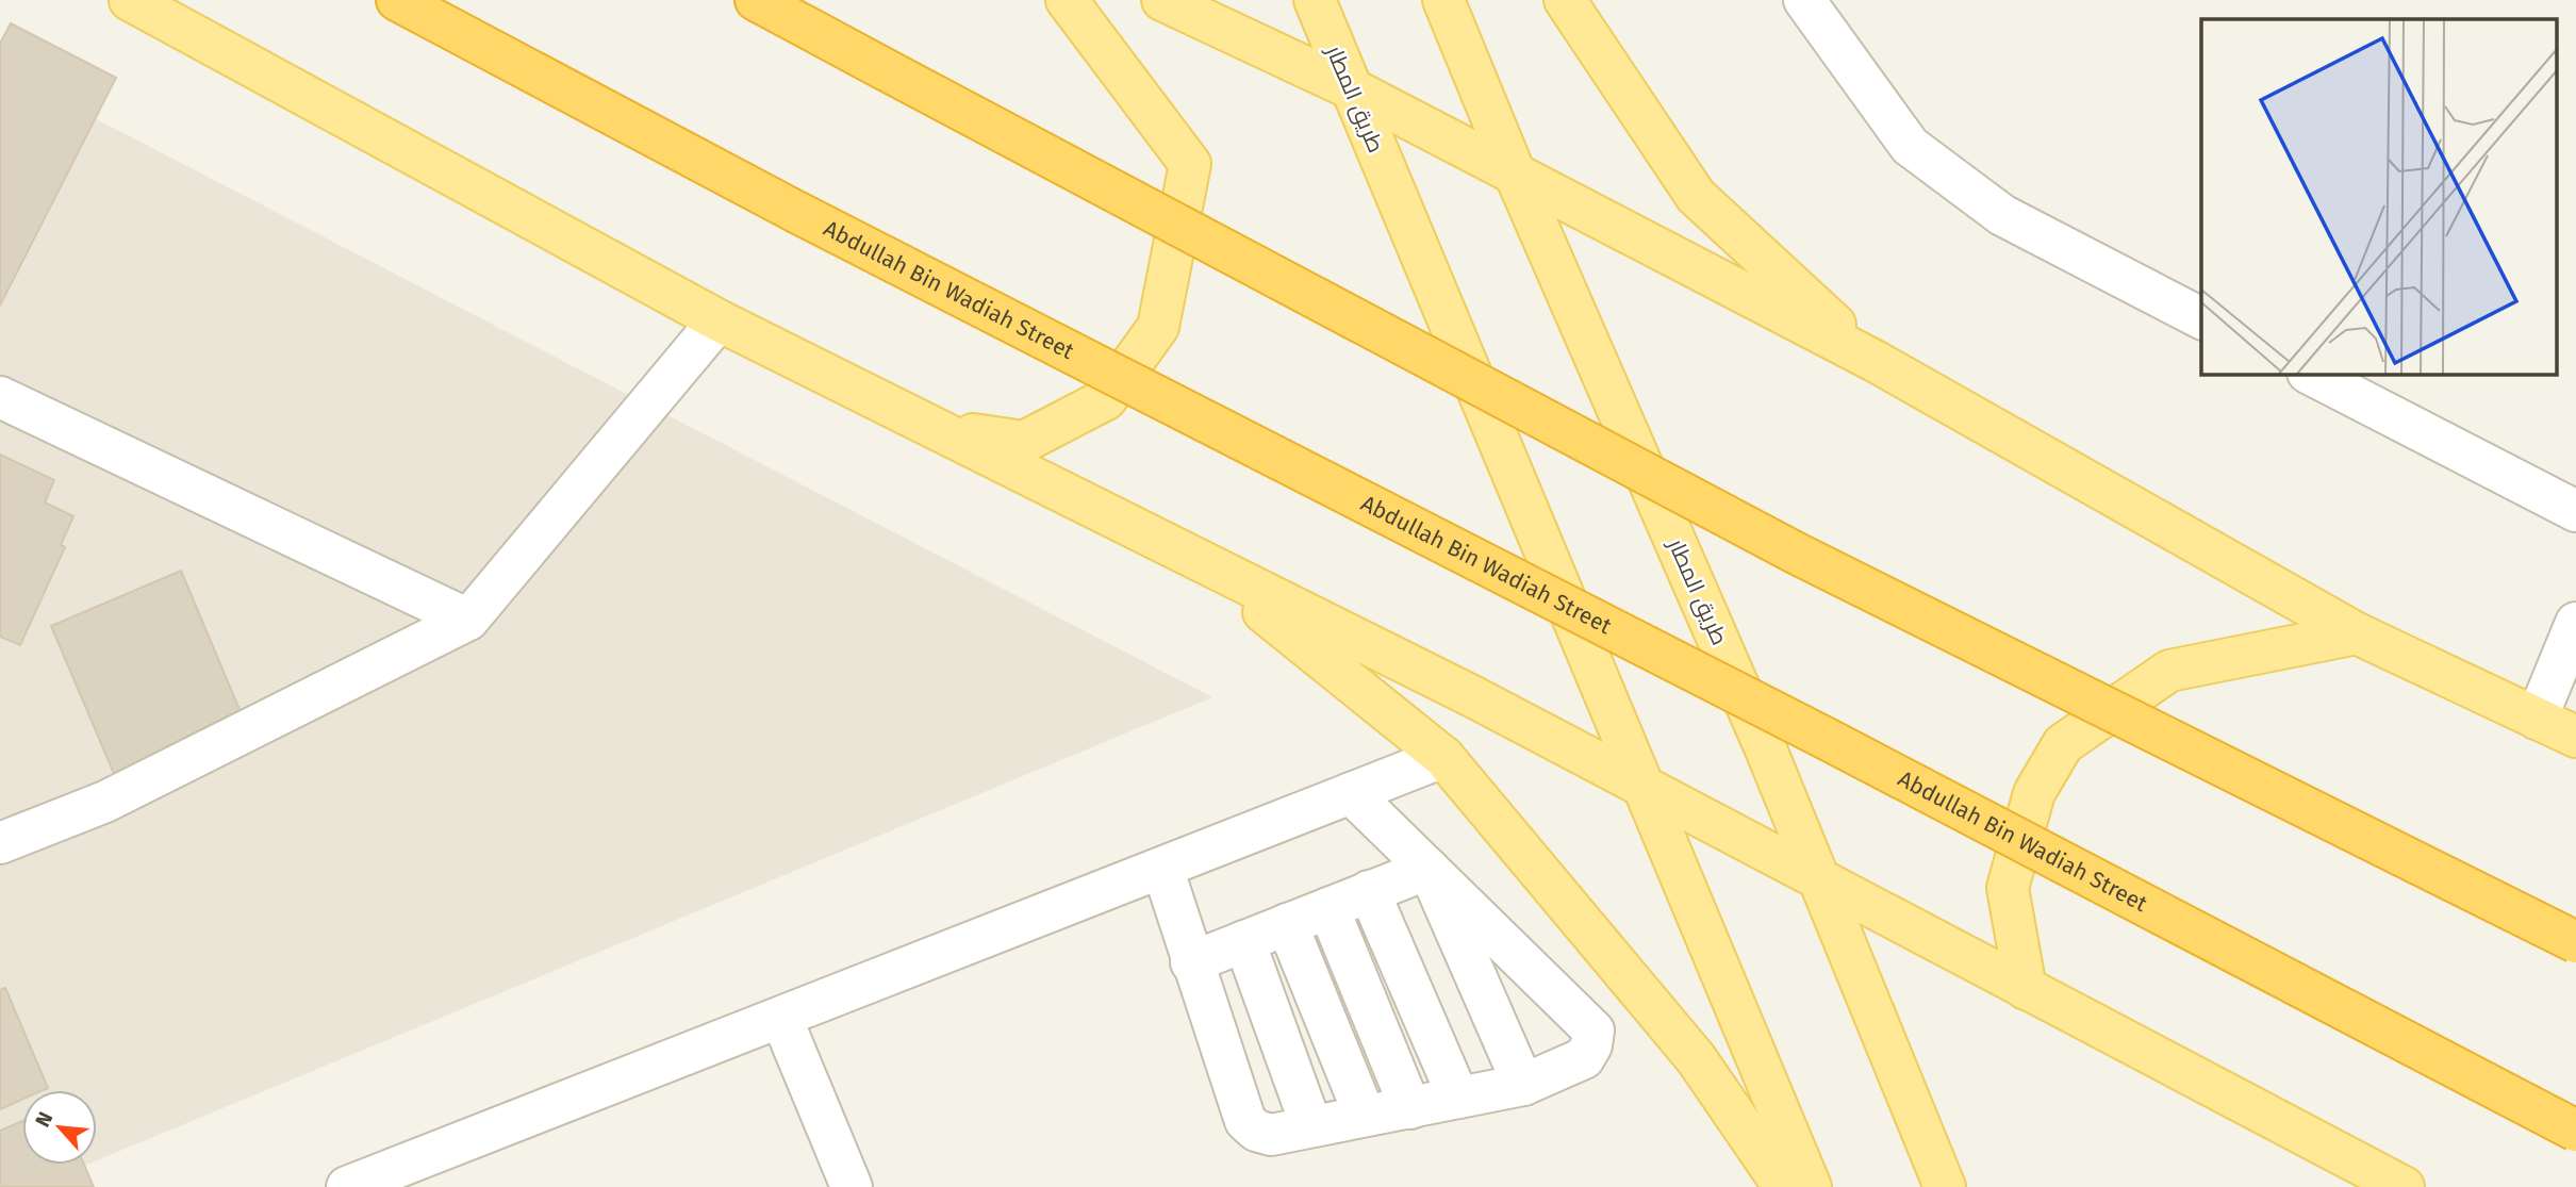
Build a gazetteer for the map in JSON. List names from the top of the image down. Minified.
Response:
{"streets":{"highway":["Abdullah Bin Wadiah Street"],"main road":["طريق المطار"]},"north":"top left"}
